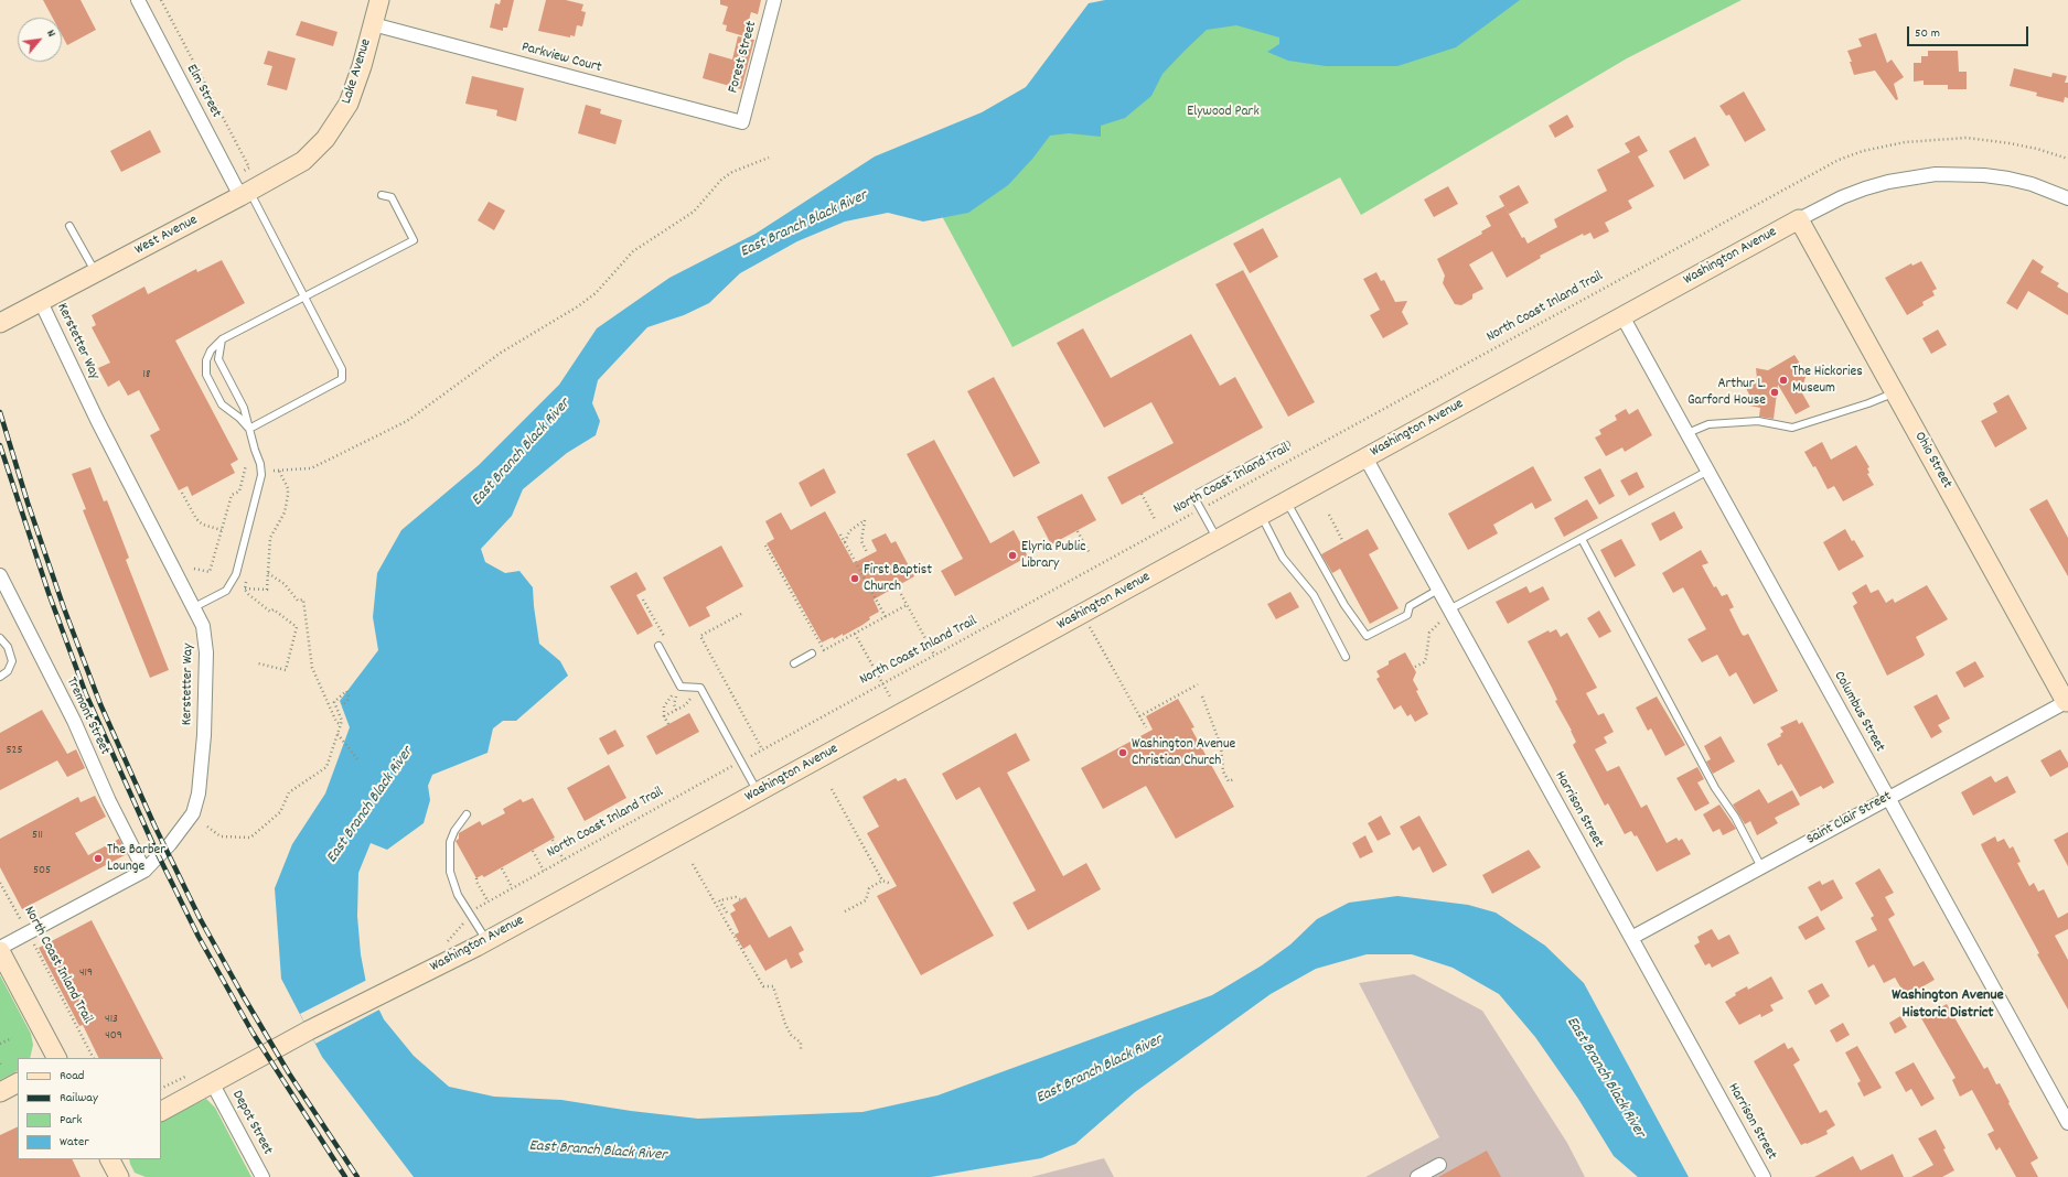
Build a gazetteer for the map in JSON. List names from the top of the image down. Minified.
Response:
{"streets":{"street":["Forest Street","Parkview Court","Lake Avenue","Elm Street","West Avenue","Washington Avenue","Kerstetter Way","Ohio Street","Columbus Street","Tremont Street","Harrison Street","Saint Clair Street","Depot Street"],"path":["North Coast Inland Trail"]},"crossings":[["Forest Street","Parkview Court"],["Parkview Court","Lake Avenue"],["Lake Avenue","West Avenue"],["Elm Street","West Avenue"],["West Avenue","Kerstetter Way"],["Washington Avenue","North Coast Inland Trail"],["Washington Avenue","Ohio Street"],["Washington Avenue","Columbus Street"],["Washington Avenue","Harrison Street"],["Washington Avenue","Depot Street"],["North Coast Inland Trail","Kerstetter Way"],["Kerstetter Way","Tremont Street"],["Ohio Street","Saint Clair Street"],["Columbus Street","Saint Clair Street"],["Harrison Street","Saint Clair Street"]],"districts":["Washington Avenue Historic District"],"water":["East Branch Black River"],"parks":["Elywood Park"],"places":["The Hickories Museum","Arthur L. Garford House","Elyria Public Library","First Baptist Church","Washington Avenue Christian Church","The Barber Lounge"],"house_numbers":["18","525","511","505","419","413","409"],"legend":["Road","Railway","Park","Water"],"scale_bar":"50 m","north":"top right"}
